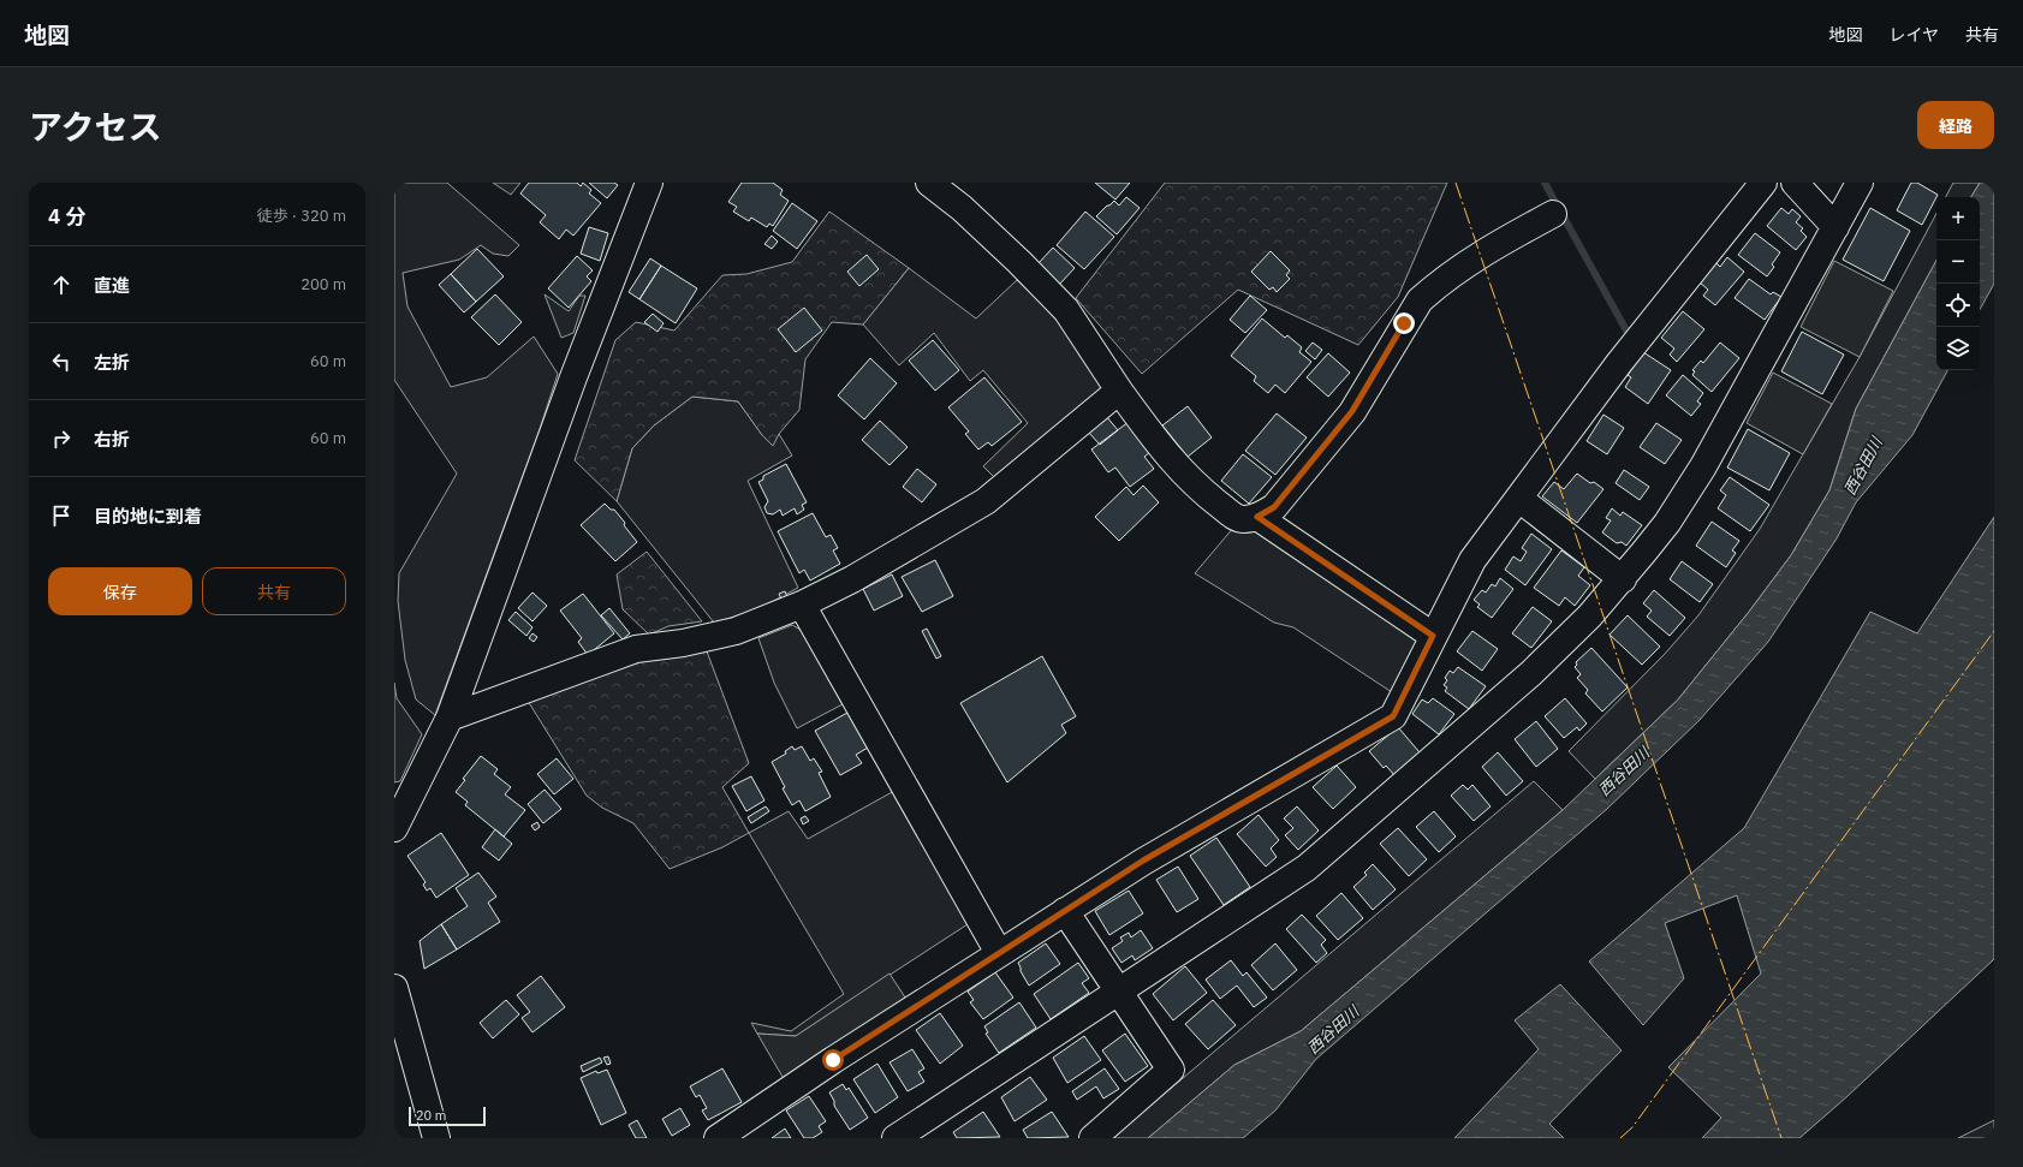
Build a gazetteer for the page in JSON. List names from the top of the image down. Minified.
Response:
{"water":["西谷田川"],"scale_bar":"20 m","page":{"header":"地図","nav":["地図","レイヤ","共有"],"title":"アクセス","buttons":["経路",["保存","共有"]],"heading":["4 分","徒歩 · 320 m"],"map_buttons":["+","−"],"list":[["直進","200 m"],["左折","60 m"],["右折","60 m"],"目的地に到着"],"scale":"20 m"}}
